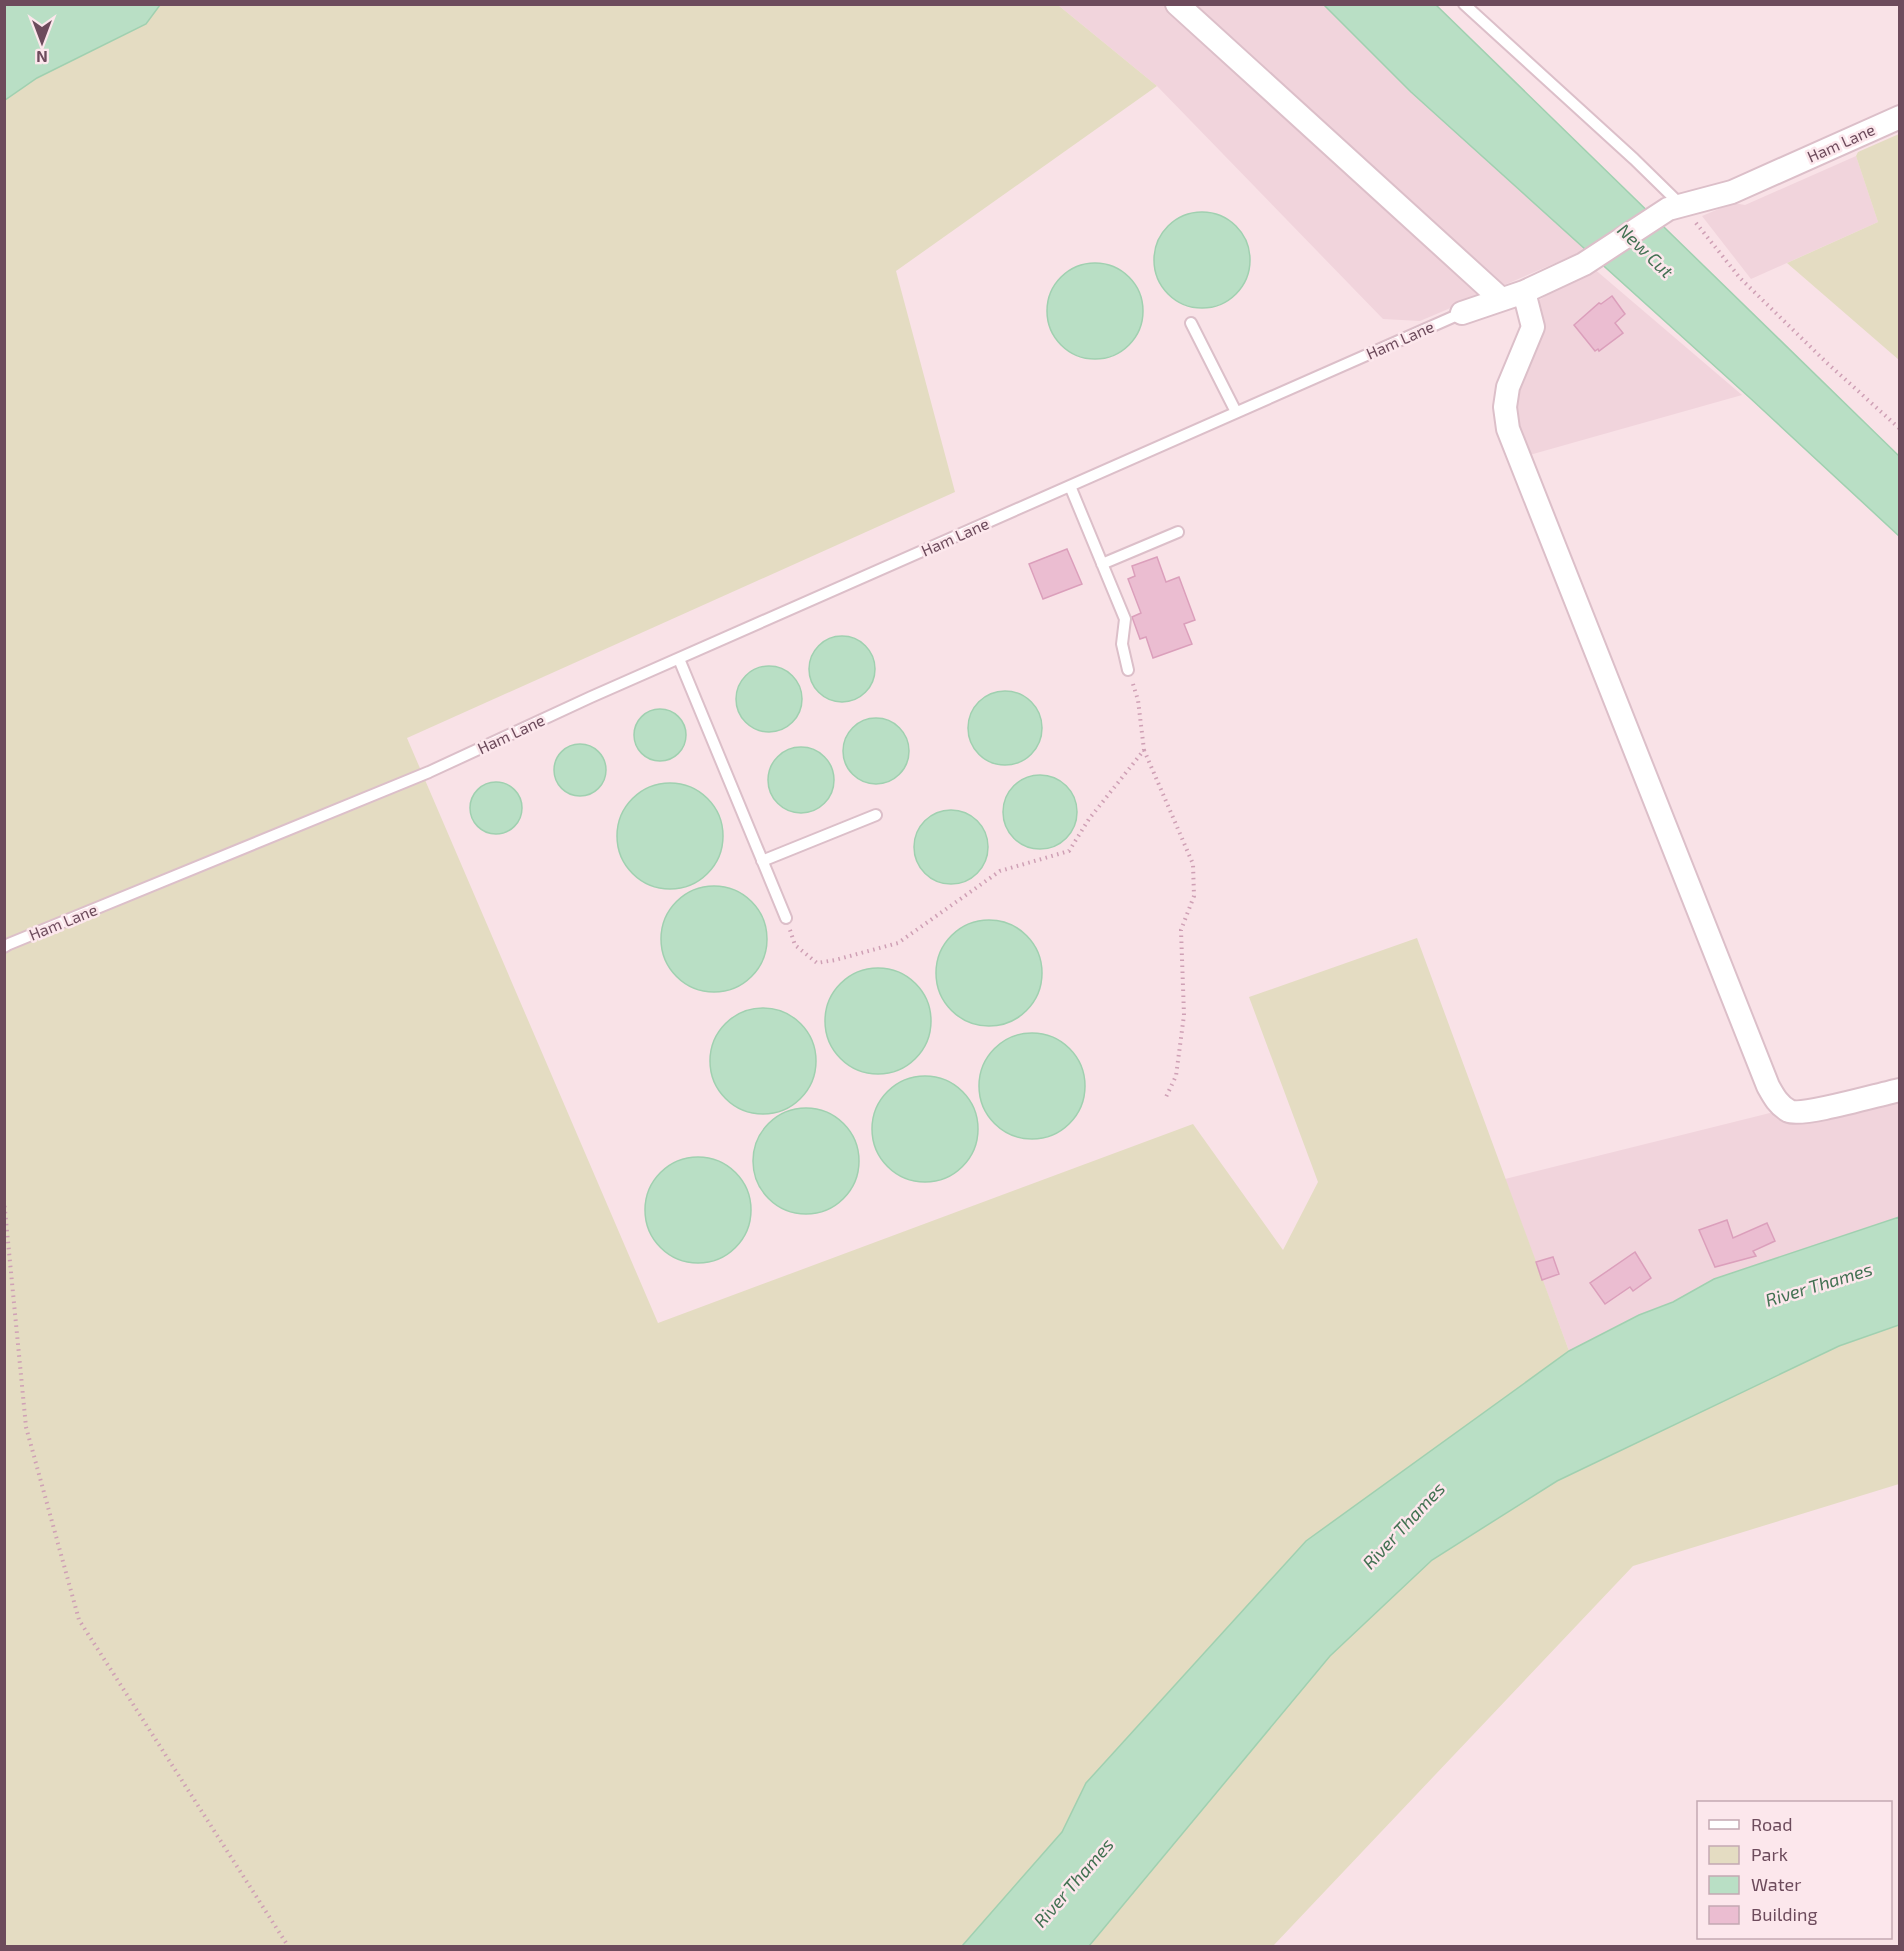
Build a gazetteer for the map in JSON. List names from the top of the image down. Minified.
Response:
{"streets":{"street":["Ham Lane"]},"water":["New Cut","River Thames"],"legend":["Road","Park","Water","Building"],"north":"bottom"}
